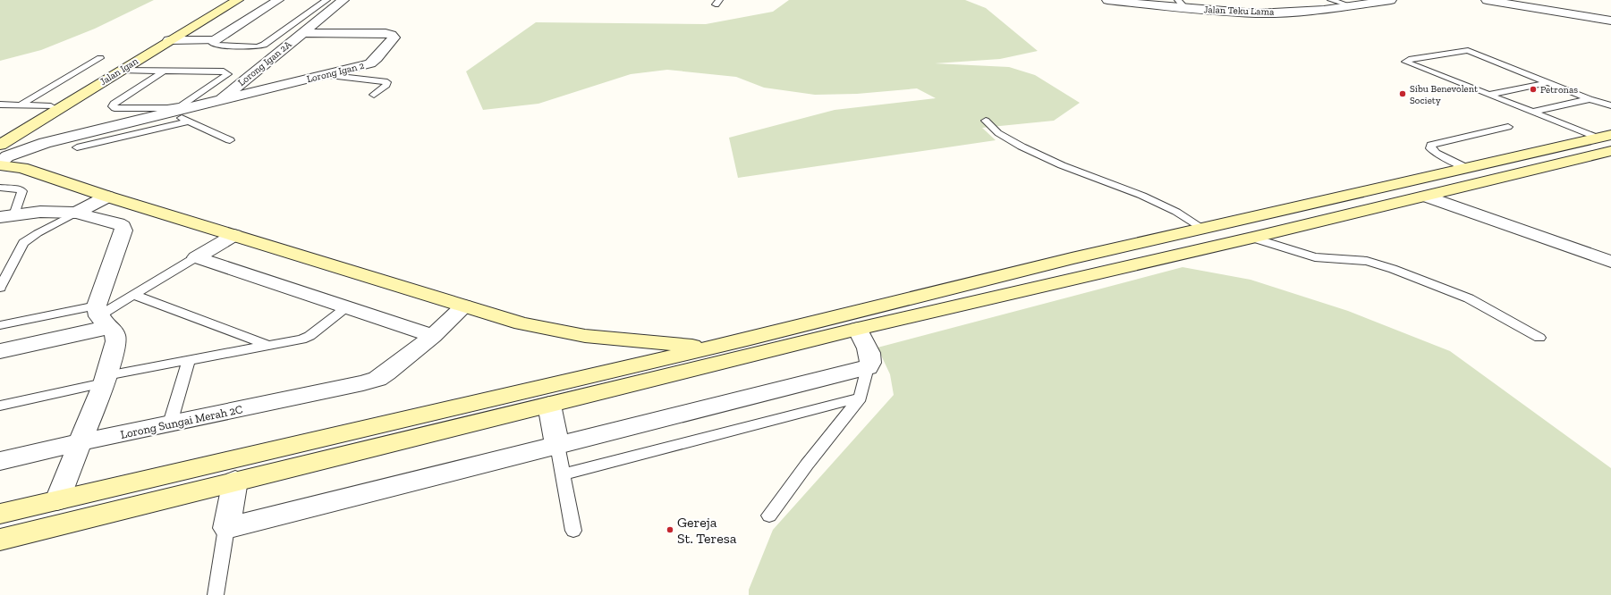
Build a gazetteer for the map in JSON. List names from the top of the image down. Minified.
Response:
{"streets":{"main road":["Jalan Igan"],"street":["Jalan Teku Lama","Lorong Igan 2A","Lorong Igan 2","Lorong Sungai Merah 2C"]},"crossings":[["Lorong Igan 2A","Lorong Igan 2"]],"places":["Petronas","Sibu Benevolent Society","Gereja St. Teresa"]}
